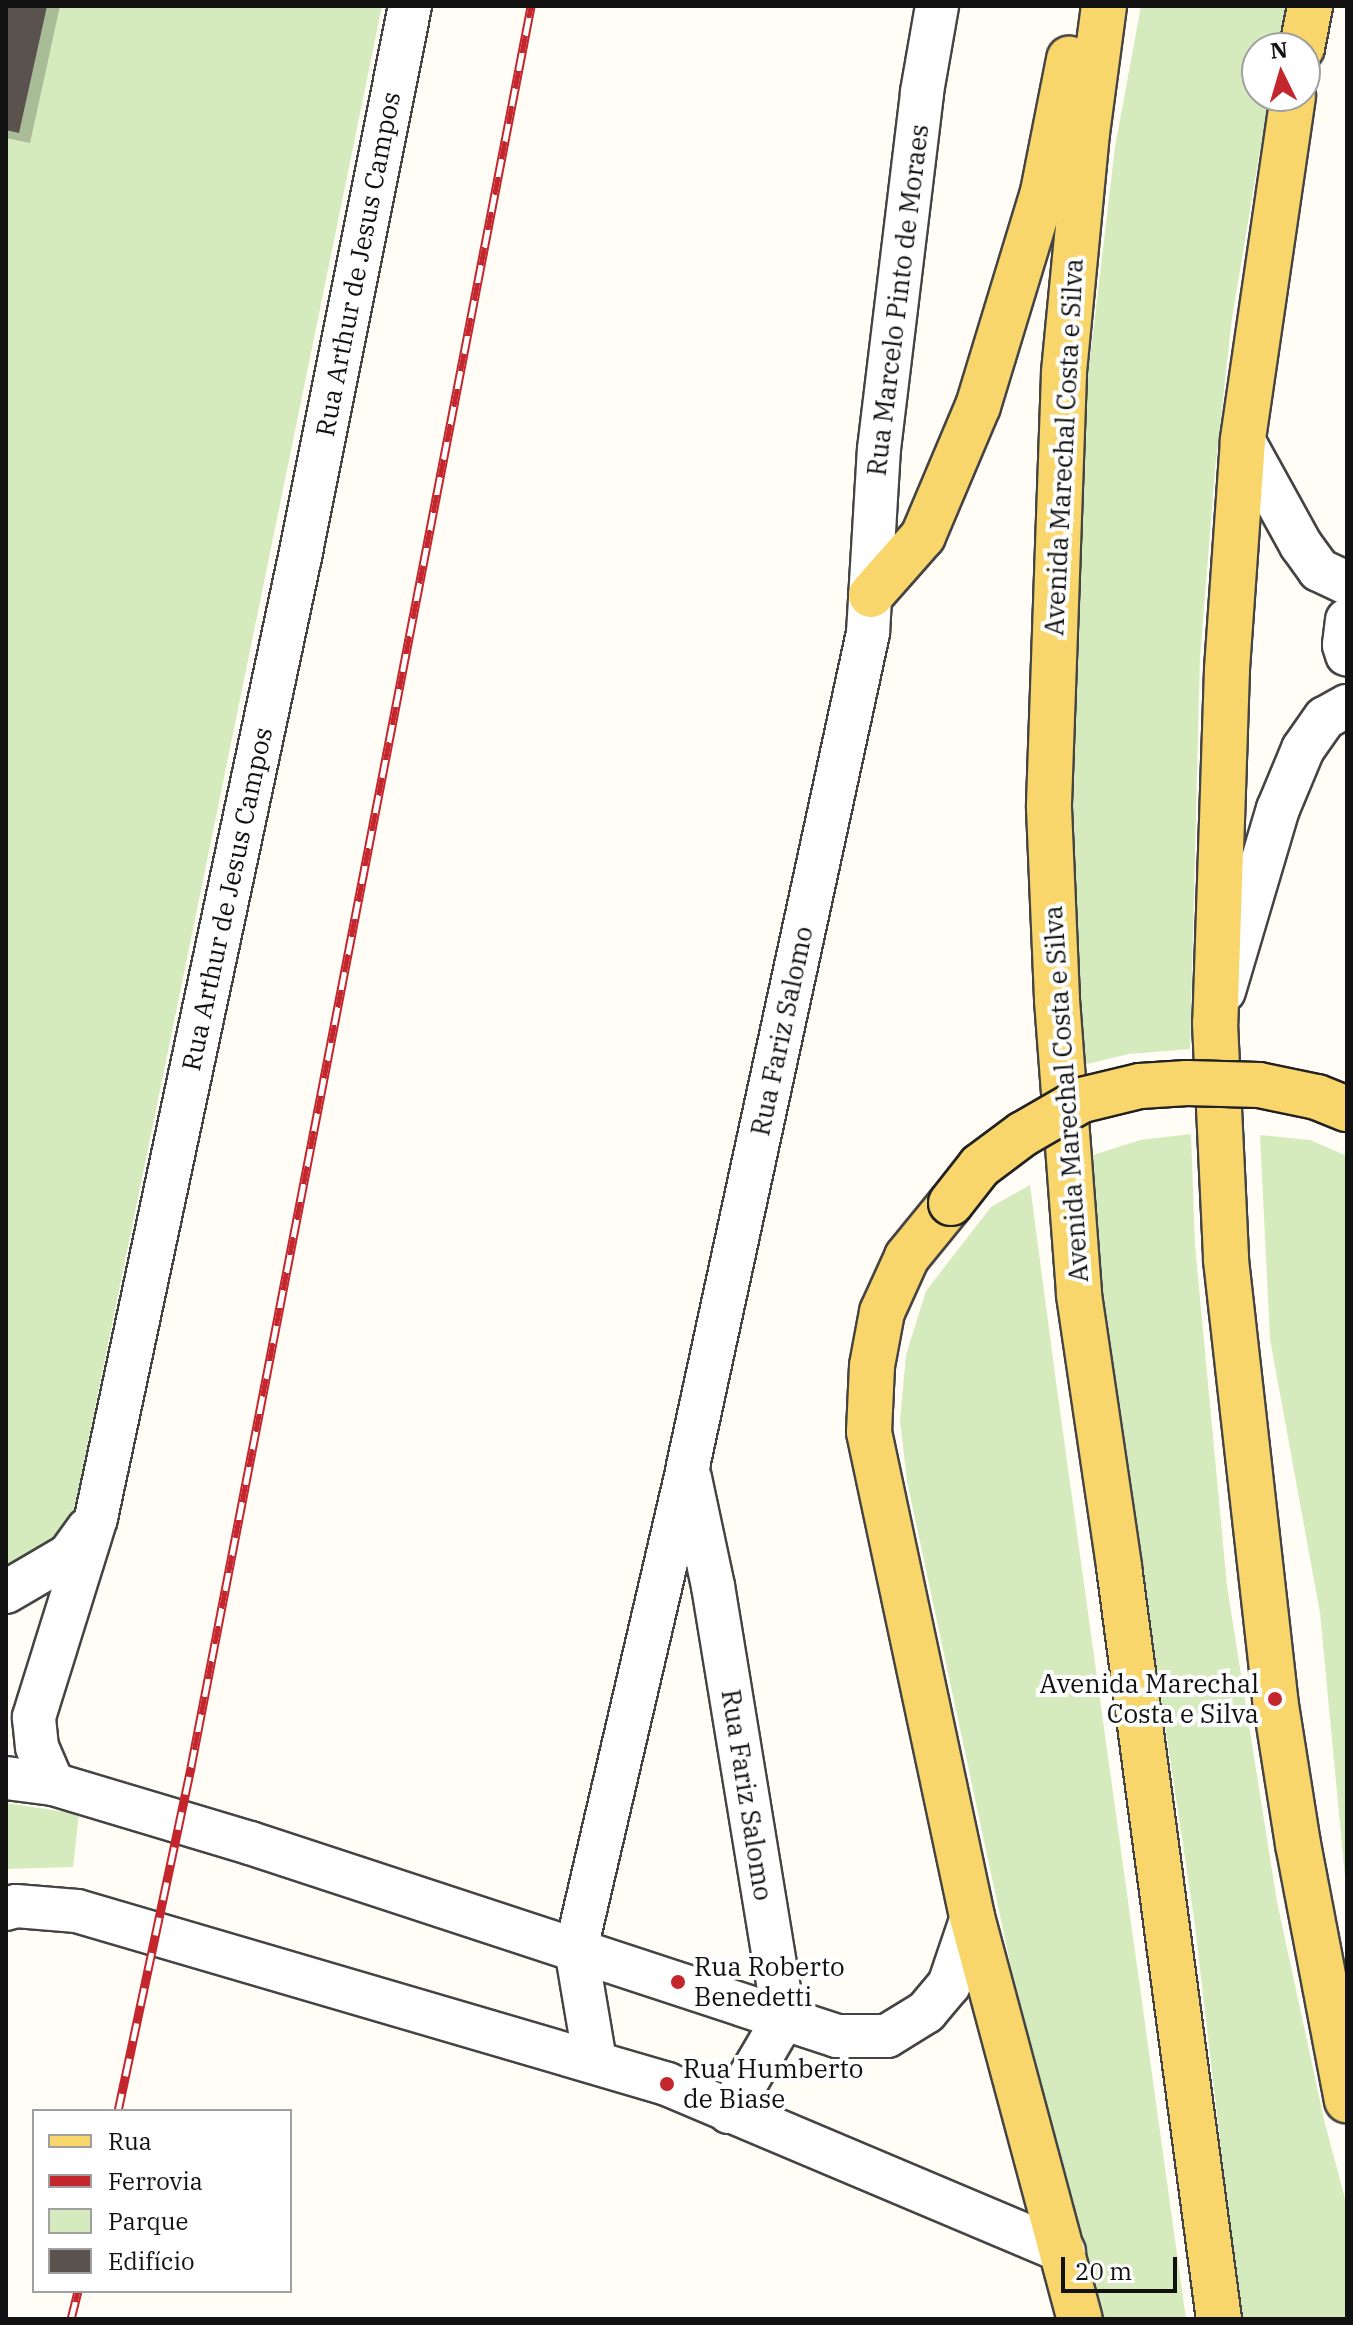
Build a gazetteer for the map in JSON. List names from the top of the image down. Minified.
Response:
{"streets":{"main road":["Avenida Marechal Costa e Silva"],"street":["Rua Arthur de Jesus Campos","Rua Marcelo Pinto de Moraes","Rua Fariz Salomo"]},"crossings":[["Rua Marcelo Pinto de Moraes","Rua Fariz Salomo"]],"places":["Avenida Marechal Costa e Silva","Rua Roberto Benedetti","Rua Humberto de Biase"],"legend":["Rua","Ferrovia","Parque","Edifício"],"scale_bar":"20 m","north":"top"}
